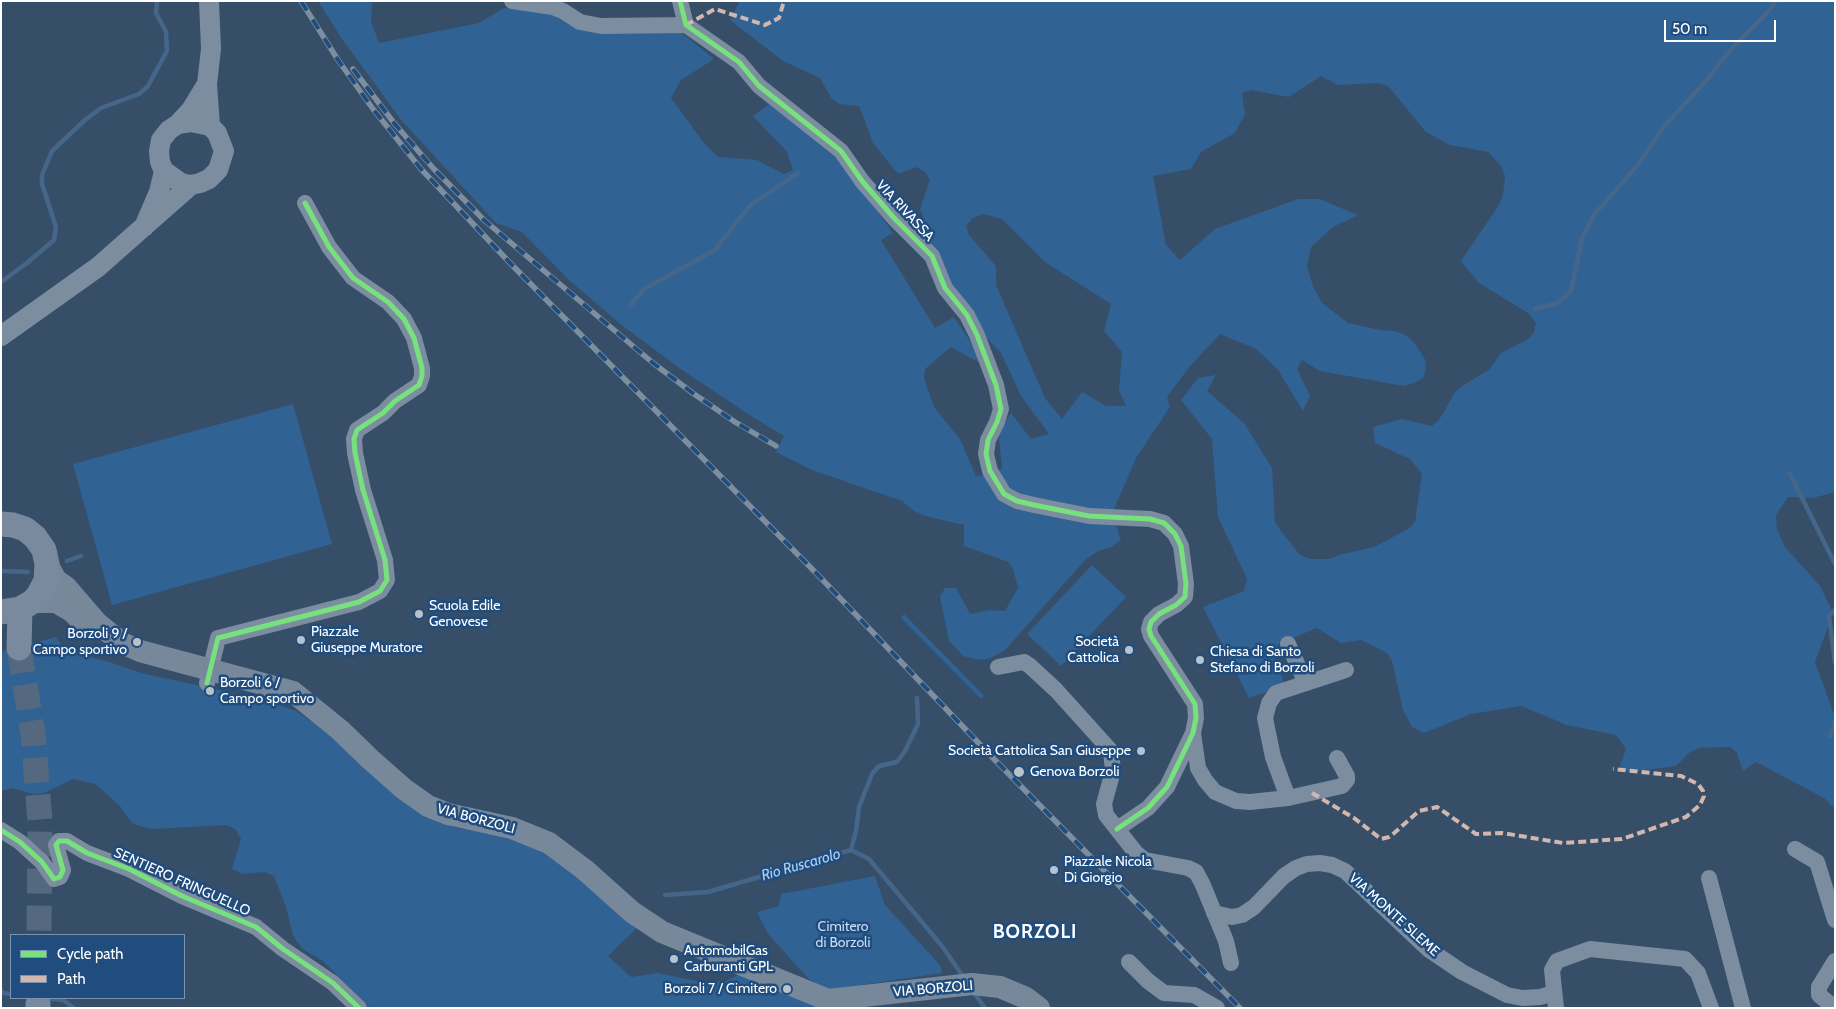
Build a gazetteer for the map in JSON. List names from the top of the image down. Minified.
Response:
{"streets":{"main road":["VIA BORZOLI"],"street":["VIA RIVASSA","SENTIERO FRINGUELLO","VIA MONTE SLEME"]},"districts":["BORZOLI"],"water":["Rio Ruscarolo"],"parks":["Cimitero di Borzoli"],"places":["Scuola Edile Genovese","Piazzale Giuseppe Muratore","Borzoli 9 / Campo sportivo","Società Cattolica","Chiesa di Santo Stefano di Borzoli","Borzoli 6 / Campo sportivo","Società Cattolica San Giuseppe","Genova Borzoli","Piazzale Nicola Di Giorgio","AutomobilGas Carburanti GPL","Borzoli 7 / Cimitero"],"legend":["Cycle path","Path"],"scale_bar":"50 m"}
